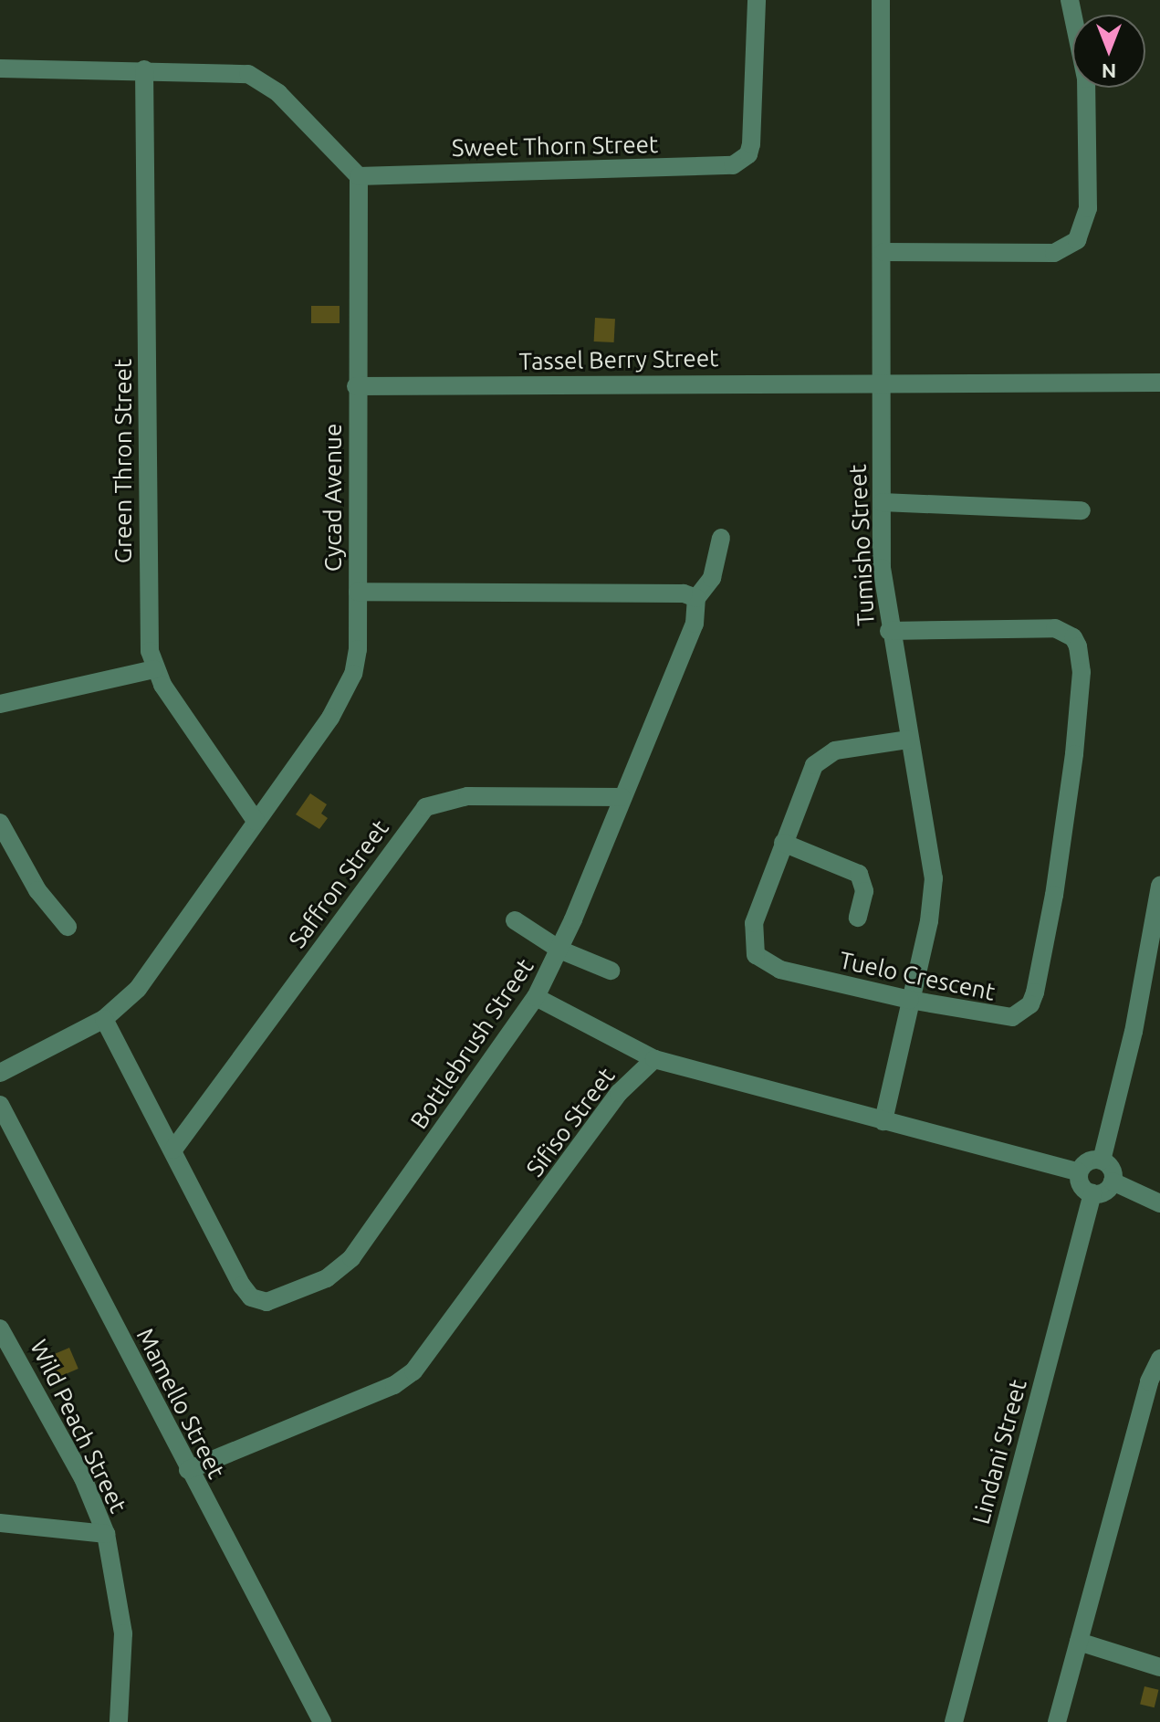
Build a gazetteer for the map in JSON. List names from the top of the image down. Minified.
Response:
{"streets":{"street":["Sweet Thorn Street","Tassel Berry Street","Green Thron Street","Cycad Avenue","Tumisho Street","Saffron Street","Tuelo Crescent","Bottlebrush Street","Sifiso Street","Mamello Street","Wild Peach Street","Lindani Street"]},"crossings":[["Sweet Thorn Street","Cycad Avenue"],["Tassel Berry Street","Cycad Avenue"],["Tassel Berry Street","Tumisho Street"],["Green Thron Street","Cycad Avenue"],["Tumisho Street","Tuelo Crescent"],["Saffron Street","Bottlebrush Street"],["Sifiso Street","Mamello Street"]],"north":"bottom"}
